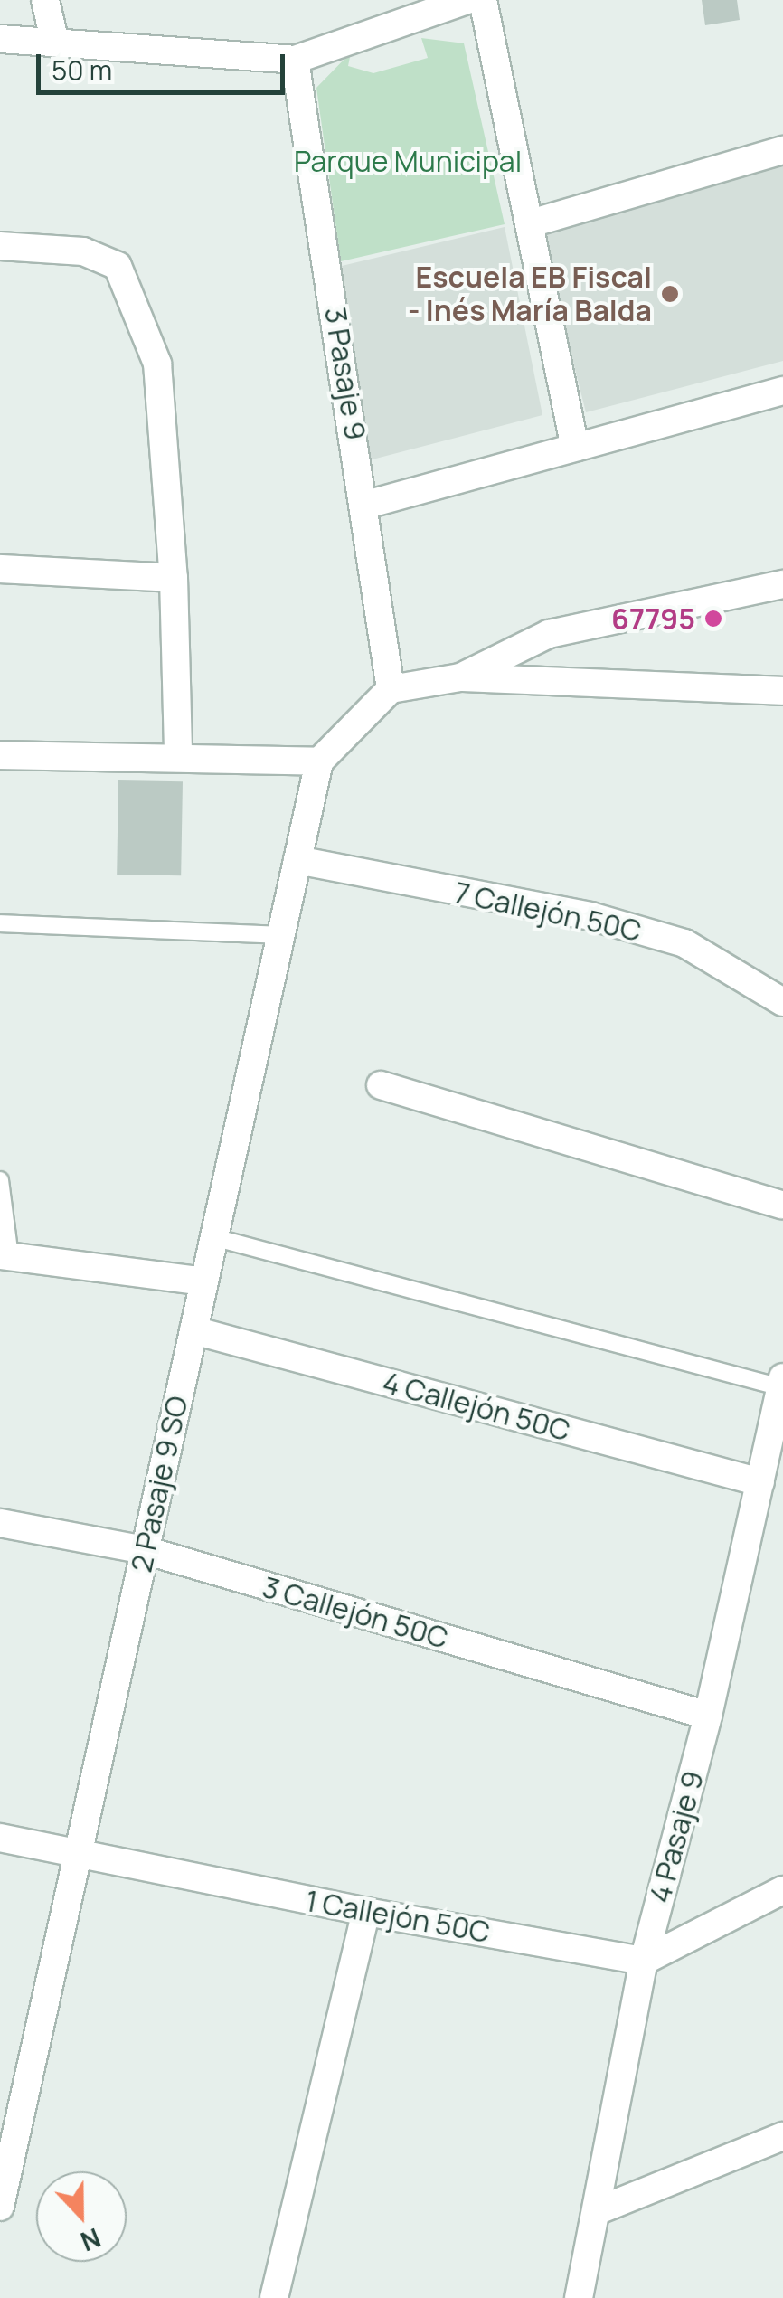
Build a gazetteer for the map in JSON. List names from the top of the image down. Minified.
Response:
{"streets":{"street":["3 Pasaje 9","7 Callejón 50C","4 Callejón 50C","2 Pasaje 9 SO","3 Callejón 50C","4 Pasaje 9","1 Callejón 50C"]},"crossings":[["7 Callejón 50C","2 Pasaje 9 SO"],["4 Callejón 50C","2 Pasaje 9 SO"],["4 Callejón 50C","4 Pasaje 9"],["2 Pasaje 9 SO","3 Callejón 50C"],["2 Pasaje 9 SO","1 Callejón 50C"],["3 Callejón 50C","4 Pasaje 9"],["4 Pasaje 9","1 Callejón 50C"]],"parks":["Parque Municipal"],"places":["Escuela EB Fiscal - Inés María Balda","67795"],"scale_bar":"50 m","north":"bottom"}
